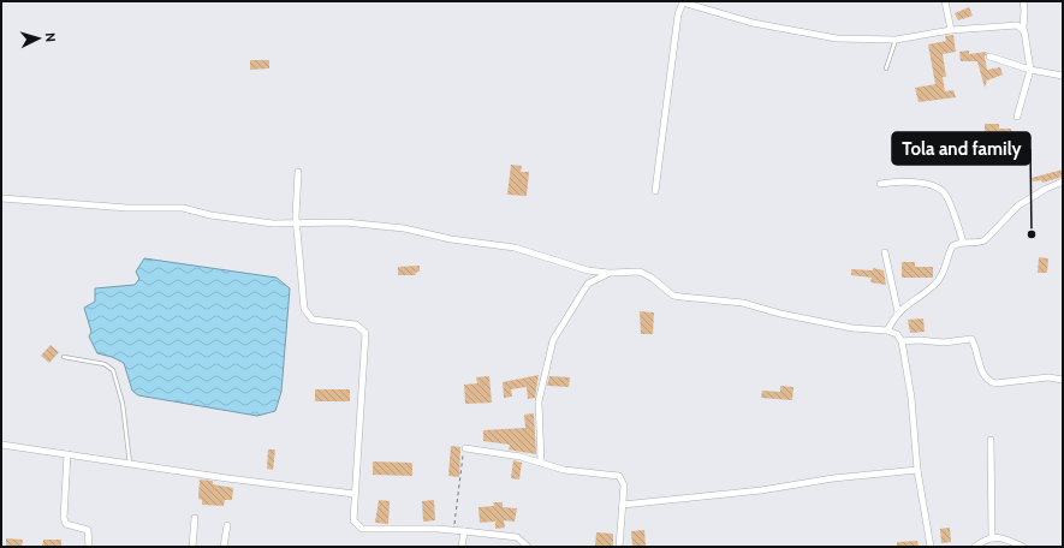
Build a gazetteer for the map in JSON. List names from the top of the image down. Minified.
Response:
{"places":["Tola and family"],"north":"right"}
